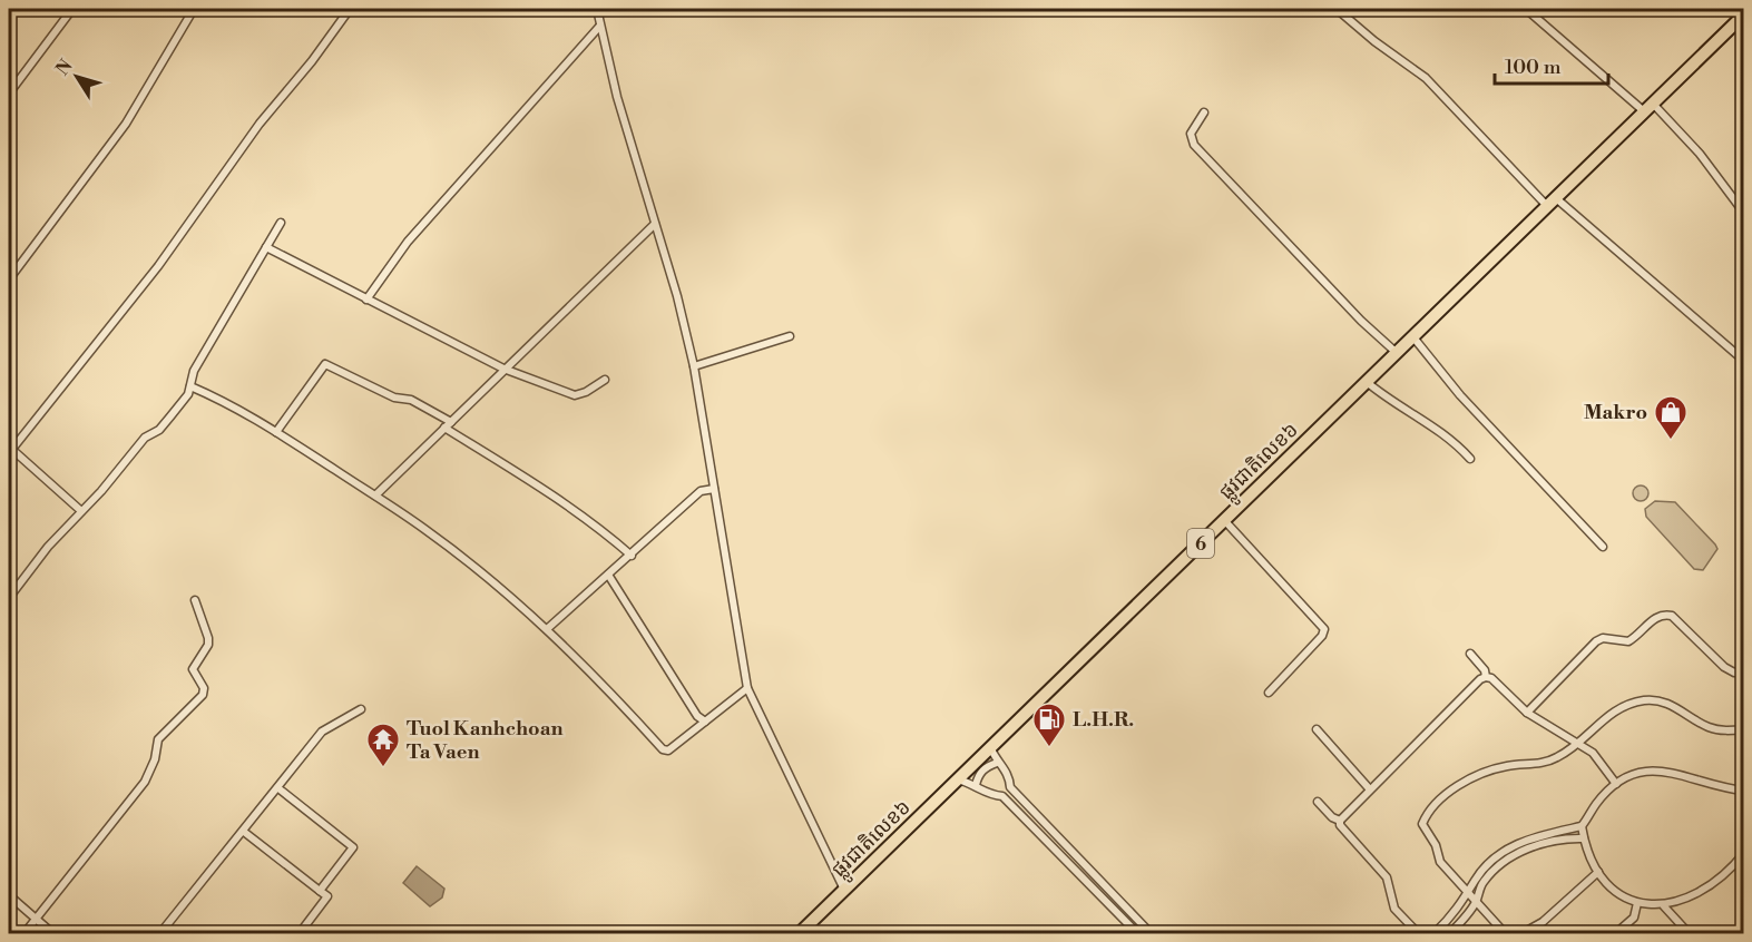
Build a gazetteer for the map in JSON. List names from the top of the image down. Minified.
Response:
{"streets":{"highway":["ផ្លូវជាតិលេខ៦","6"]},"places":{"shop":["Makro"],"fuel station":["L.H.R."],"temple":["Tuol Kanhchoan Ta Vaen"]},"scale_bar":"100 m","north":"top left"}
